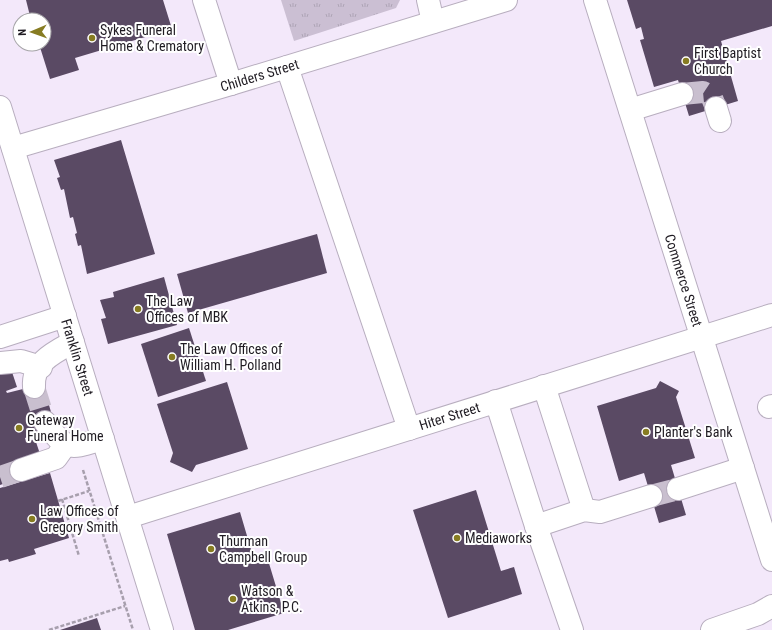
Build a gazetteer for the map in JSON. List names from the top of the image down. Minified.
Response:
{"streets":{"street":["Childers Street","Commerce Street","Franklin Street","Hiter Street"]},"crossings":[["Childers Street","Franklin Street"],["Commerce Street","Hiter Street"],["Franklin Street","Hiter Street"]],"places":["Sykes Funeral Home & Crematory","First Baptist Church","The Law Offices of MBK","The Law Offices of William H. Polland","Gateway Funeral Home","Planter's Bank","Law Offices of Gregory Smith","Mediaworks","Thurman Campbell Group","Watson & Atkins, P.C."],"north":"left"}
